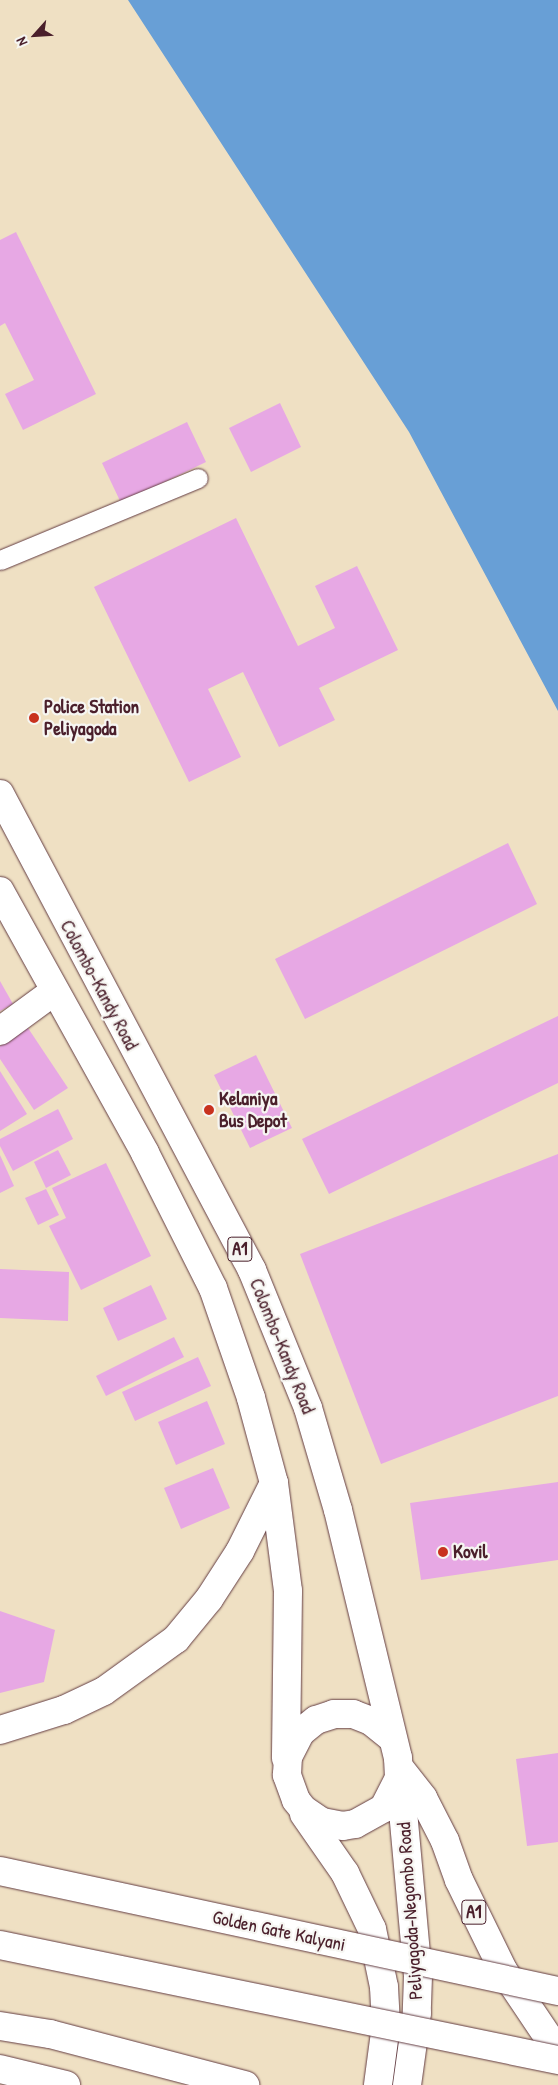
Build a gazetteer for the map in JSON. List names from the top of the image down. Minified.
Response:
{"streets":{"main road":["Colombo-Kandy Road","A1","Peliyagoda-Negombo Road","Golden Gate Kalyani"]},"crossings":[["Colombo-Kandy Road","A1"],["Colombo-Kandy Road","Peliyagoda-Negombo Road"],["A1","Peliyagoda-Negombo Road"]],"places":["Police Station Peliyagoda","Kelaniya Bus Depot","Kovil"],"north":"bottom left"}
